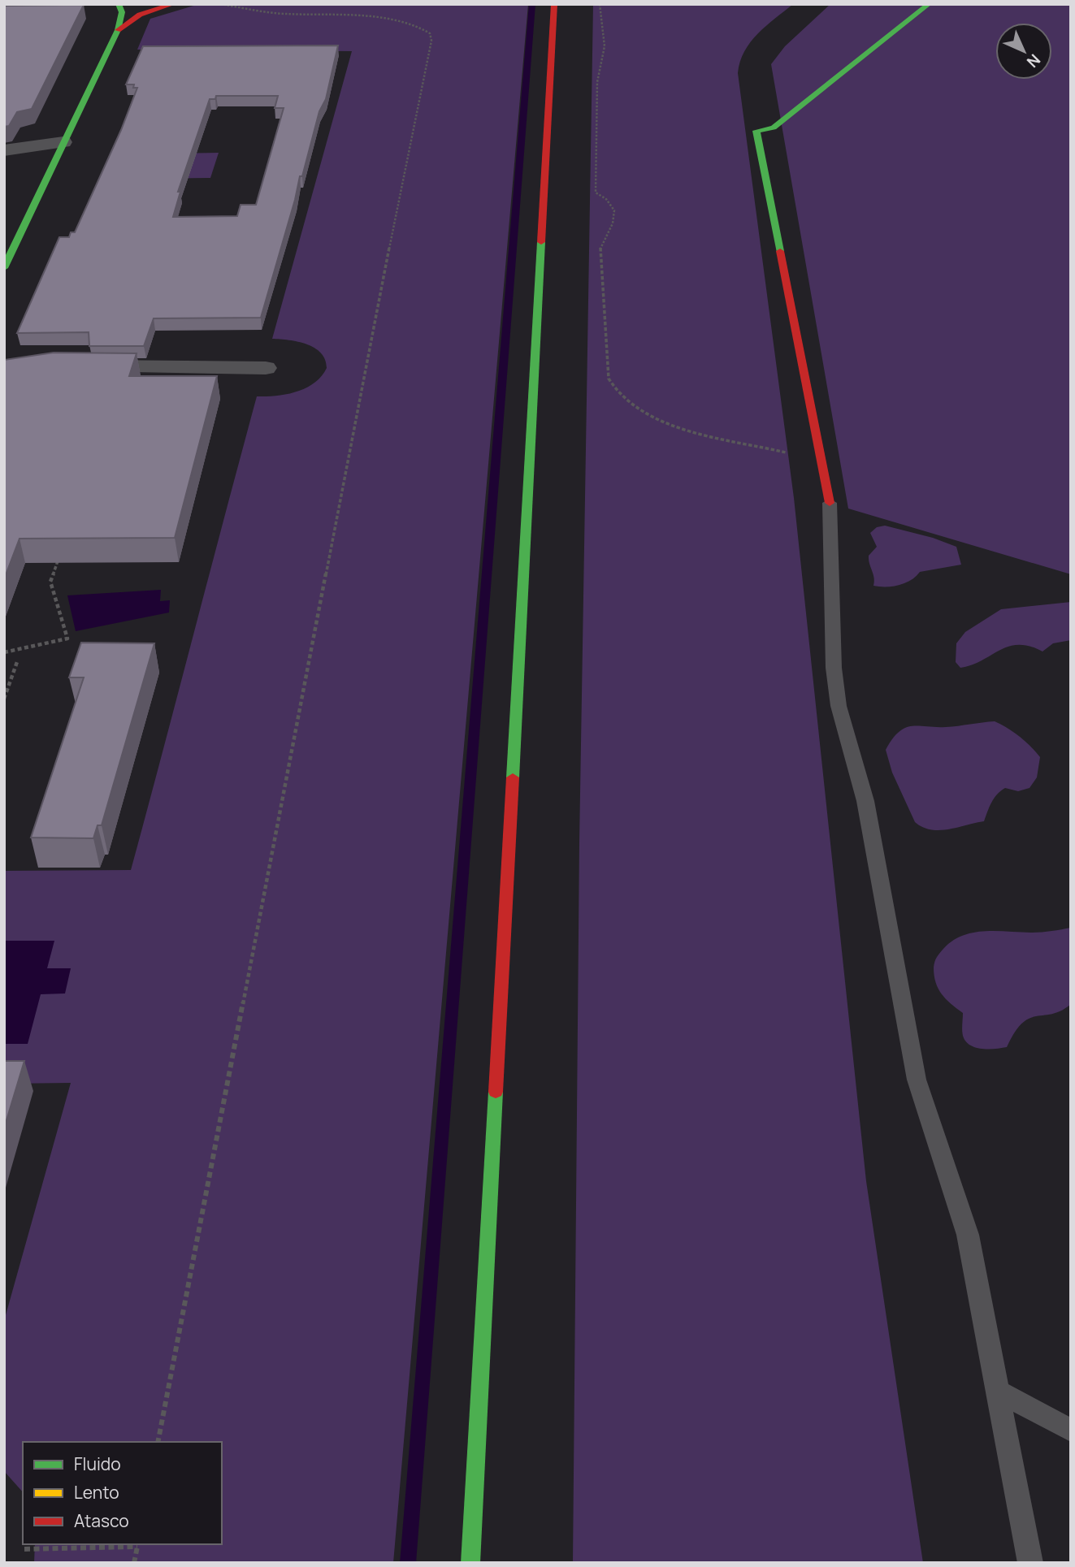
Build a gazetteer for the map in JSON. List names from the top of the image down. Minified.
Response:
{"legend":["Fluido","Lento","Atasco"],"north":"bottom right"}
